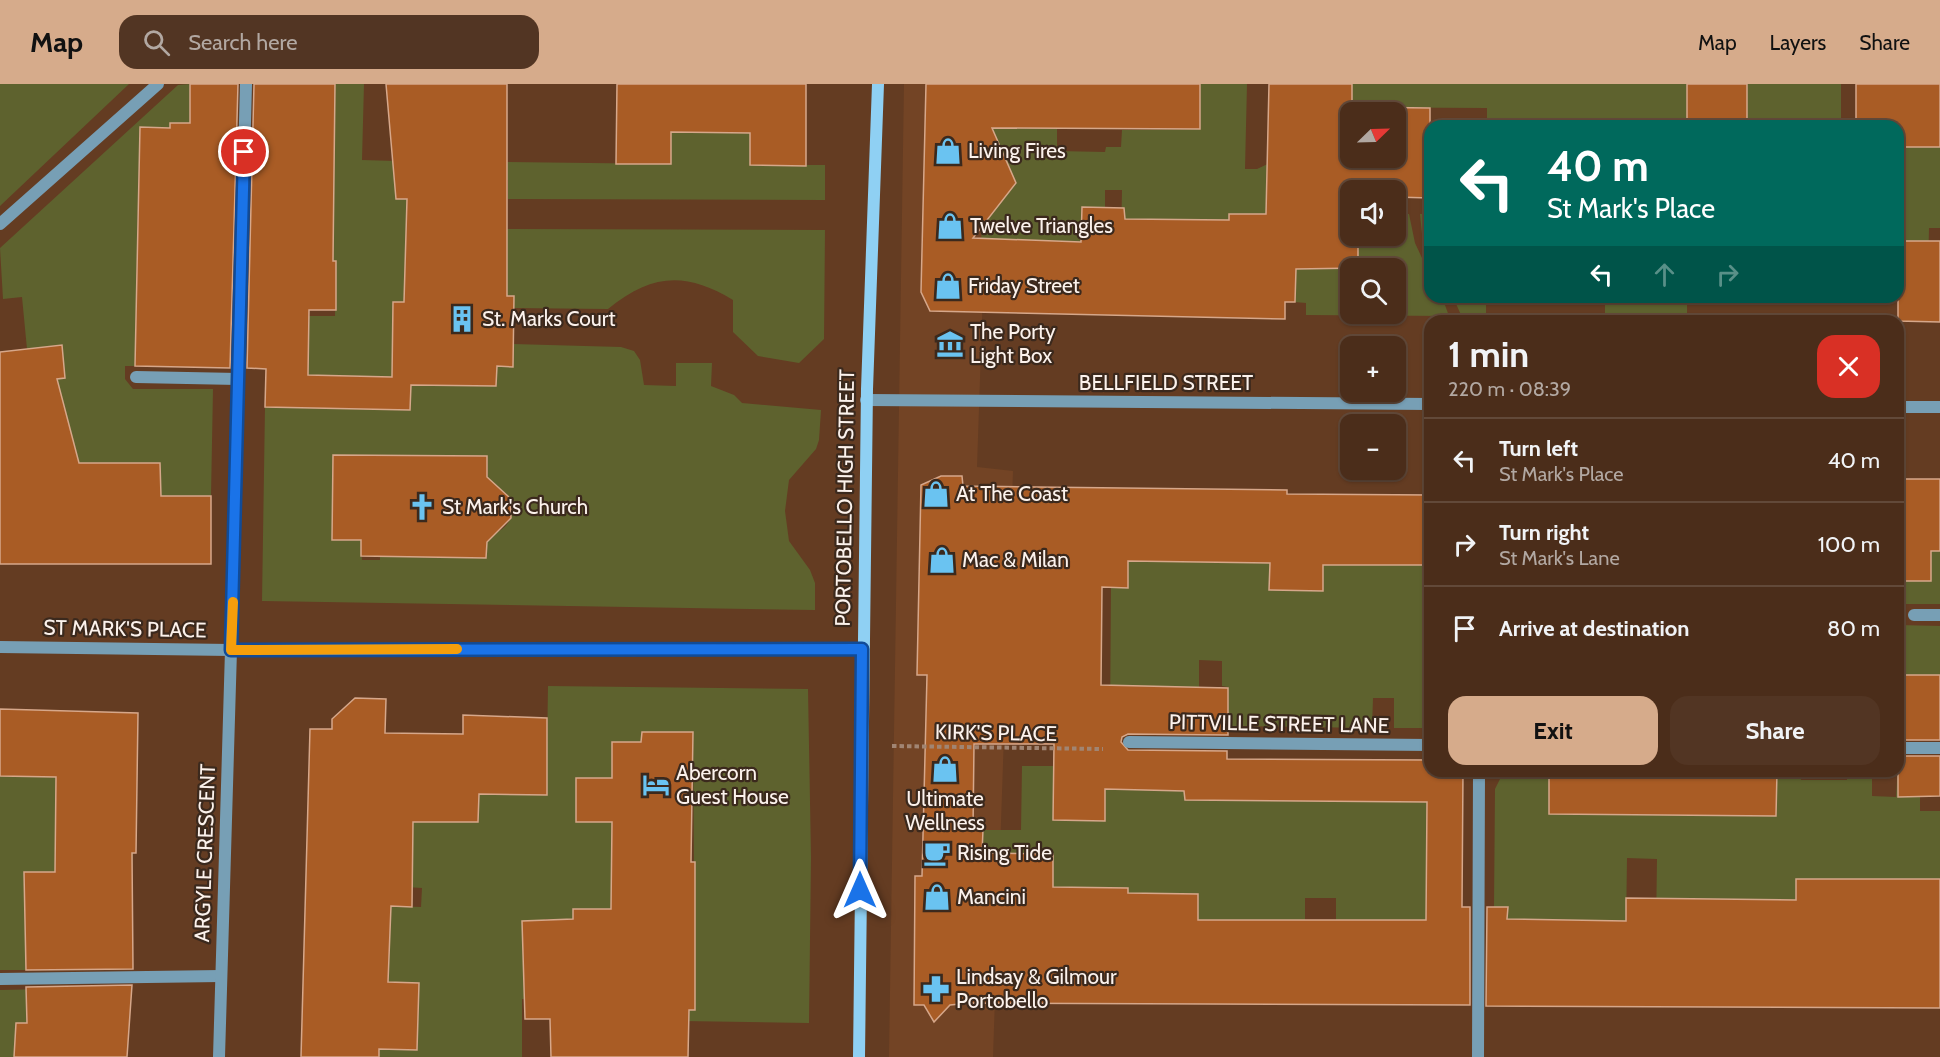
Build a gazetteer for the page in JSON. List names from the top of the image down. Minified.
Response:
{"streets":{"main road":["PORTOBELLO HIGH STREET"],"street":["BELLFIELD STREET","ST MARK'S PLACE","PITTVILLE STREET LANE","ARGYLE CRESCENT"],"path":["KIRK'S PLACE"]},"crossings":[["BELLFIELD STREET","PORTOBELLO HIGH STREET"],["PORTOBELLO HIGH STREET","ST MARK'S PLACE"],["PORTOBELLO HIGH STREET","KIRK'S PLACE"],["ST MARK'S PLACE","ARGYLE CRESCENT"],["PITTVILLE STREET LANE","KIRK'S PLACE"]],"places":{"shop":["Living Fires","Twelve Triangles","Friday Street","At The Coast","Mac & Milan","Ultimate Wellness","Mancini"],"building":["St. Marks Court"],"museum":["The Porty Light Box"],"church":["St Mark's Church"],"hotel":["Abercorn Guest House"],"cafe":["Rising Tide"],"pharmacy":["Lindsay & Gilmour Portobello"]},"north":"top right","page":{"header":"Map","search":"Search here","nav":["Map","Layers","Share"],"map_buttons":["+","−"],"turn":["40 m","St Mark's Place"],"heading":["1 min","220 m · 08:39"],"list":[{"name":"Turn left","note":"St Mark's Place","value":"40 m"},{"name":"Turn right","note":"St Mark's Lane","value":"100 m"},{"name":"Arrive at destination","value":"80 m"}],"buttons":["Exit","Share"]}}
